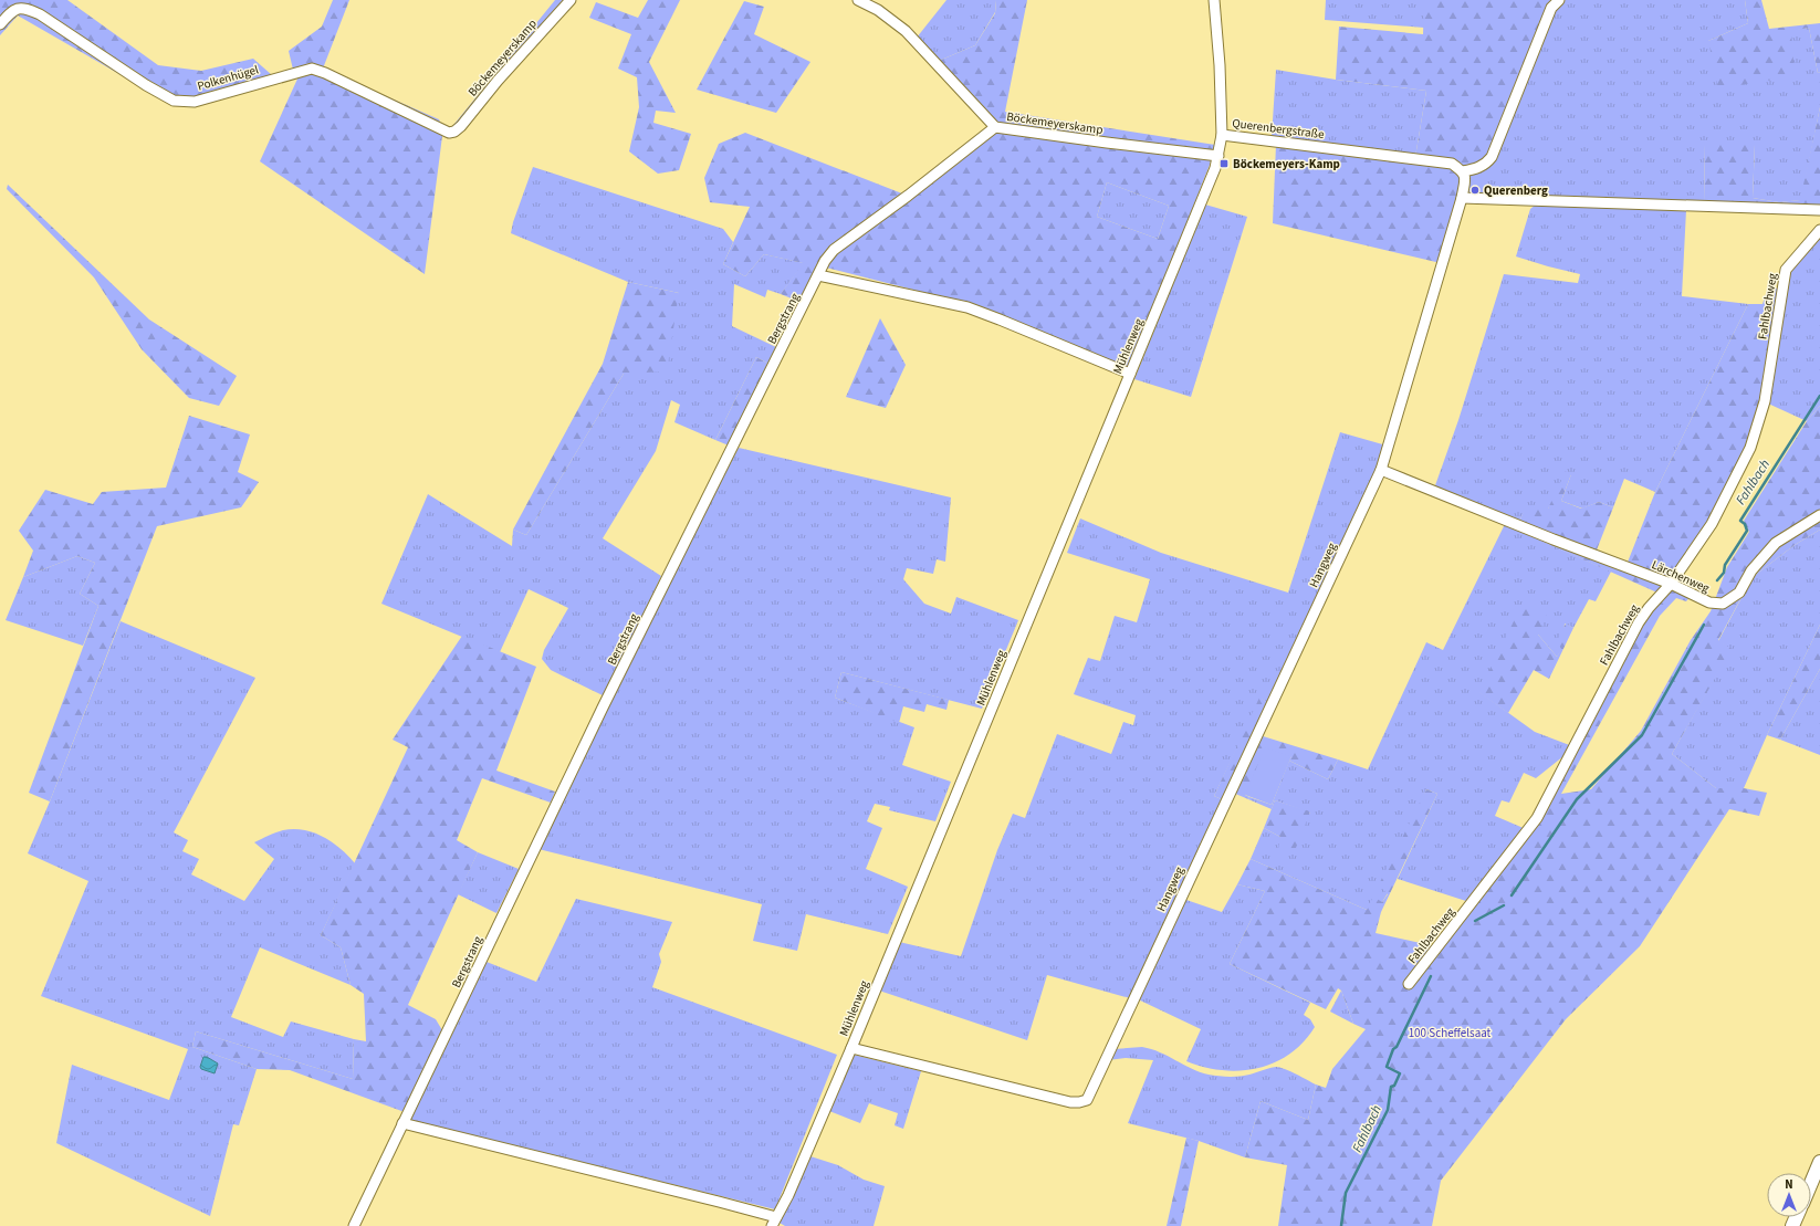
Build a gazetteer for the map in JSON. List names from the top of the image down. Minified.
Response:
{"streets":{"street":["Böckemeyerskamp","Polkenhügel","Querenbergstraße","Fahlbachweg","Bergstrang","Mühlenweg","Hangweg","Lärchenweg"]},"crossings":[["Böckemeyerskamp","Polkenhügel"],["Böckemeyerskamp","Bergstrang"],["Böckemeyerskamp","Mühlenweg"],["Querenbergstraße","Mühlenweg"],["Fahlbachweg","Lärchenweg"],["Mühlenweg","Hangweg"],["Hangweg","Lärchenweg"]],"water":["Fahlbach"],"parks":["100 Scheffelsaat"],"places":{"transit":["Böckemeyers-Kamp"],"other":["Querenberg"]},"north":"top"}
